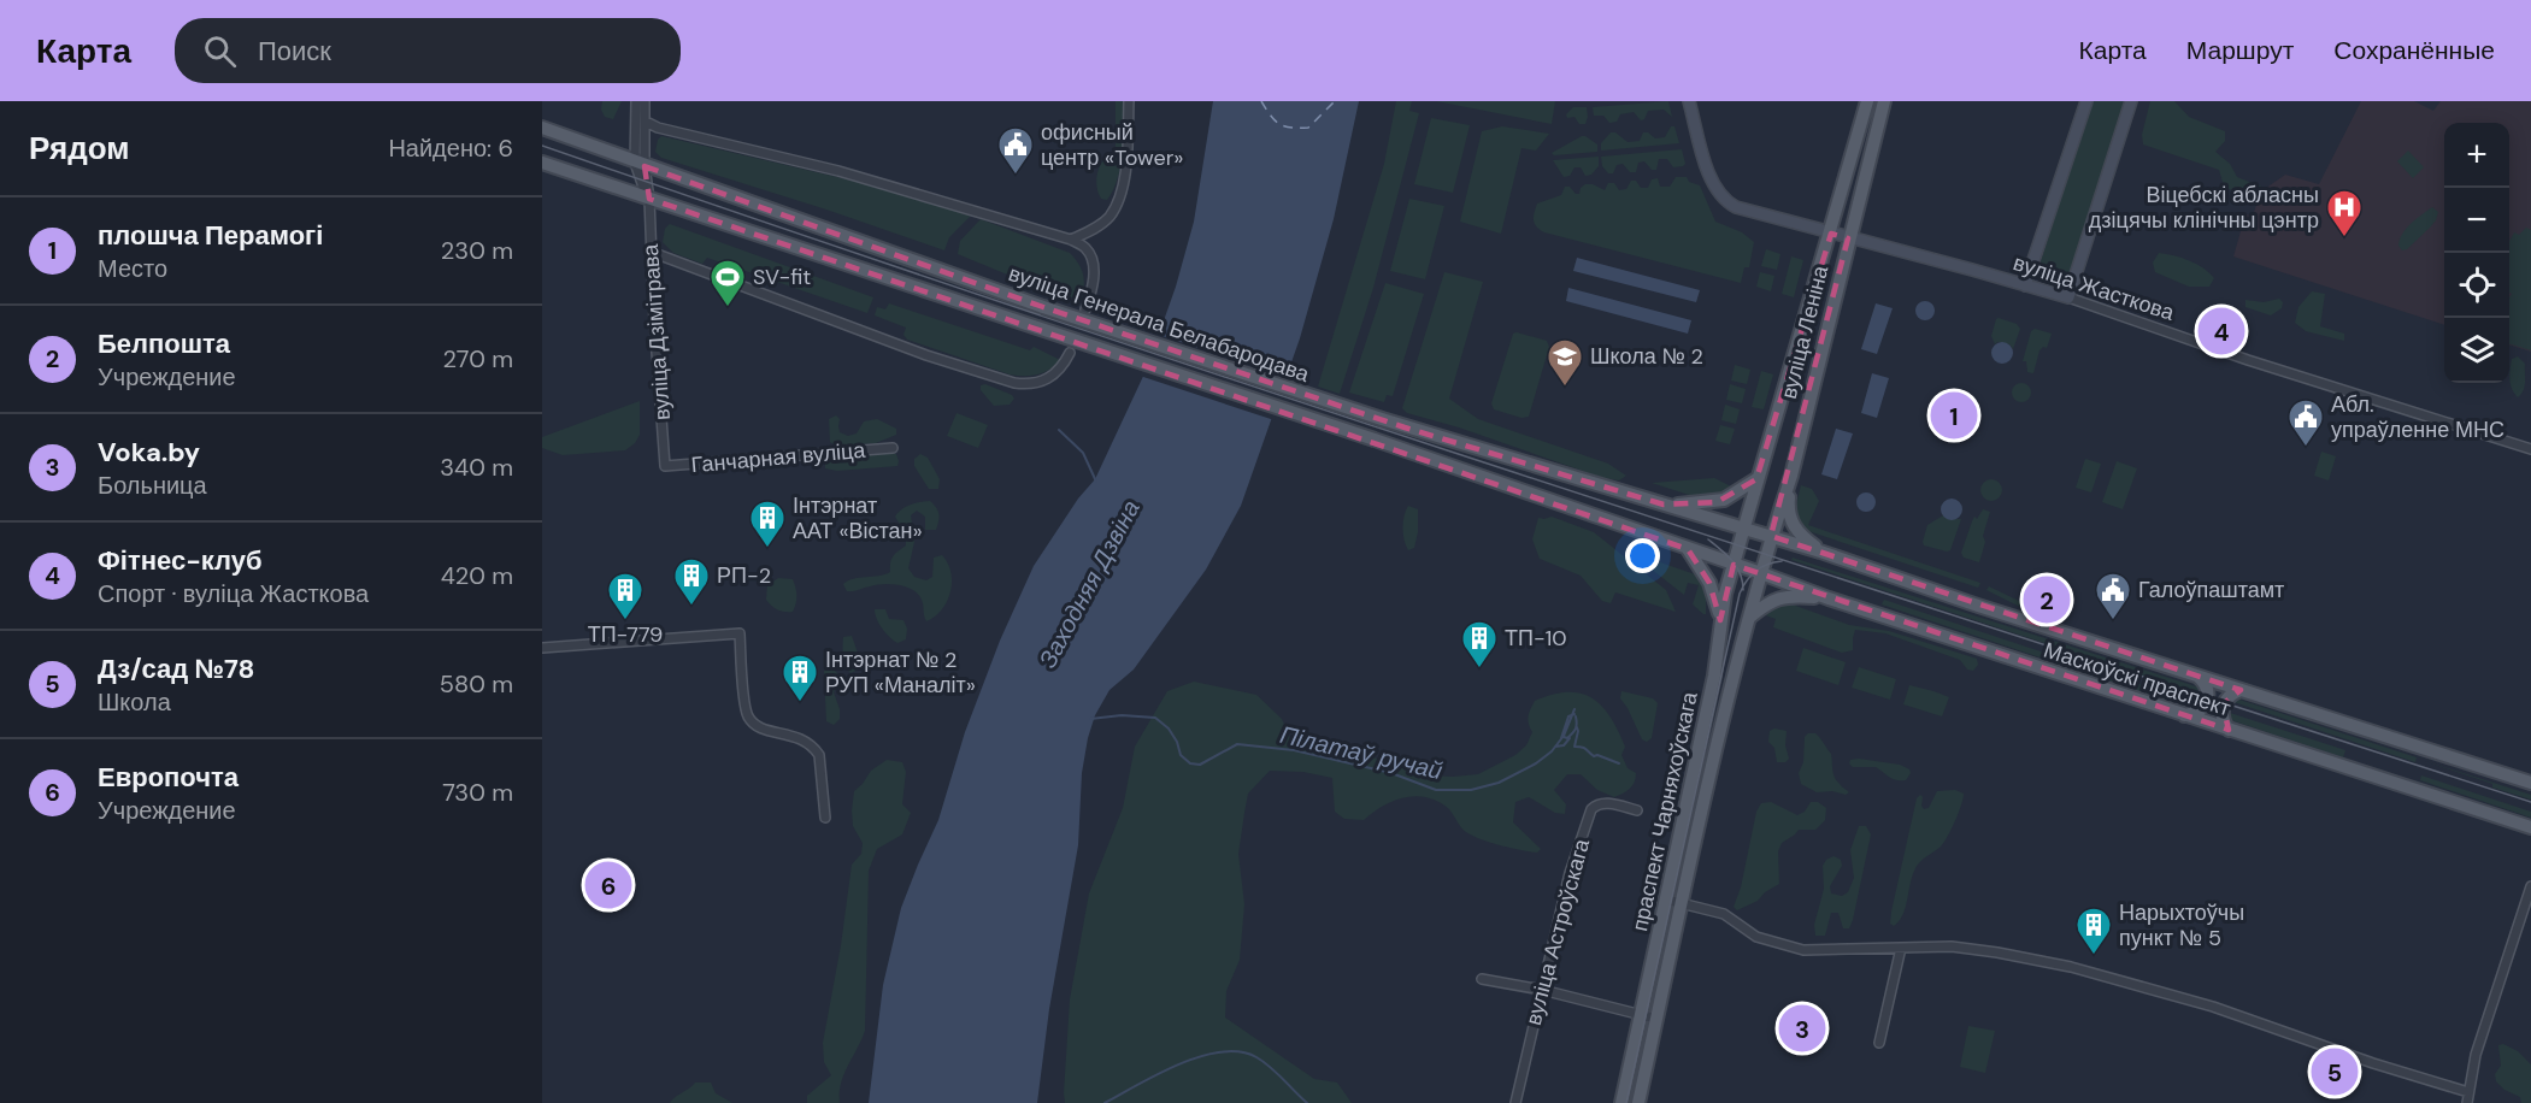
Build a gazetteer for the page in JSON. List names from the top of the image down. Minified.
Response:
{"streets":{"main road":["вуліца Генерала Белабародава","вуліца Леніна","Маскоўскі праспект","праспект Чарняхоўскага"],"street":["вуліца Жасткова","вуліца Дзімітрава","Ганчарная вуліца","вуліца Астроўскага"]},"crossings":[["вуліца Жасткова","вуліца Леніна"],["вуліца Генерала Белабародава","вуліца Дзімітрава"],["вуліца Генерала Белабародава","вуліца Леніна"],["вуліца Генерала Белабародава","Маскоўскі праспект"],["вуліца Генерала Белабародава","праспект Чарняхоўскага"],["вуліца Дзімітрава","Ганчарная вуліца"],["вуліца Леніна","Маскоўскі праспект"],["вуліца Леніна","праспект Чарняхоўскага"],["Маскоўскі праспект","праспект Чарняхоўскага"]],"water":["Заходняя Дзвіна","Пілатаў ручай"],"places":{"public building":["офисный центр «Tower»","Абл. упраўленне МНС","Галоўпаштамт"],"hospital":["Віцебскі абласны дзіцячы клінічны цэнтр"],"sports":["SV-fit"],"school or university":["Школа № 2"],"building":["Інтэрнат ААТ «Вістан»","РП-2","ТП-779","ТП-10","Інтэрнат № 2 РУП «Маналіт»","Нарыхтоўчы пункт № 5"]},"page":{"header":"Карта","search":"Поиск","nav":["Карта","Маршрут","Сохранённые"],"heading":["Рядом","Найдено: 6"],"map_buttons":["+","−"],"list":[{"mark":"1","name":"плошча Перамогі","note":"Место","value":"230 m"},{"mark":"2","name":"Белпошта","note":"Учреждение","value":"270 m"},{"mark":"3","name":"Voka.by","note":"Больница","value":"340 m"},{"mark":"4","name":"Фітнес-клуб","note":"Спорт · вуліца Жасткова","value":"420 m"},{"mark":"5","name":"Дз/сад №78","note":"Школа","value":"580 m"},{"mark":"6","name":"Европочта","note":"Учреждение","value":"730 m"}],"pins":["4","1","2","6","3","5"]}}
